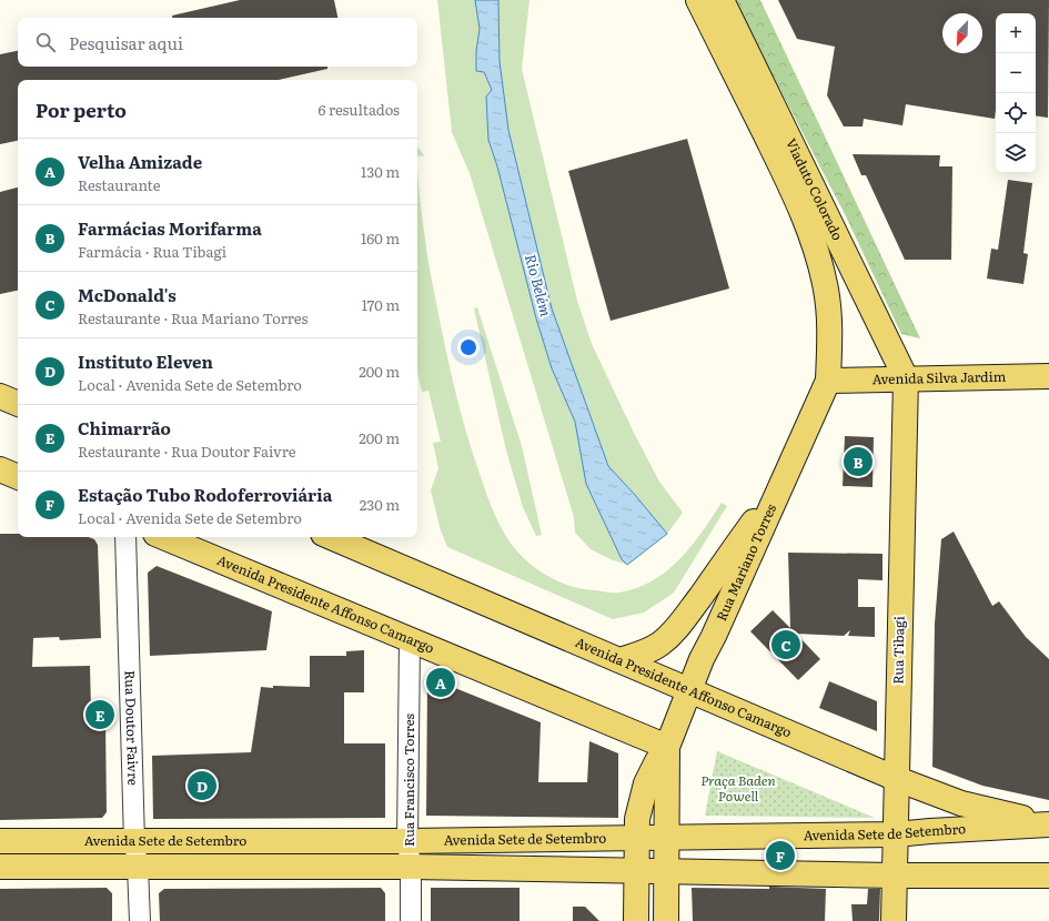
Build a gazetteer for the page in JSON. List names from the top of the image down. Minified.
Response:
{"streets":{"main road":["Viaduto Colorado","Avenida Silva Jardim","Rua Mariano Torres","Avenida Presidente Affonso Camargo","Rua Tibagi","Avenida Sete de Setembro"],"street":["Rua Doutor Faivre","Rua Francisco Torres"]},"crossings":[["Viaduto Colorado","Avenida Silva Jardim"],["Viaduto Colorado","Rua Mariano Torres"],["Viaduto Colorado","Rua Tibagi"],["Avenida Silva Jardim","Rua Mariano Torres"],["Avenida Silva Jardim","Rua Tibagi"],["Rua Mariano Torres","Avenida Presidente Affonso Camargo"],["Rua Mariano Torres","Avenida Sete de Setembro"],["Avenida Presidente Affonso Camargo","Rua Tibagi"],["Avenida Presidente Affonso Camargo","Rua Francisco Torres"],["Avenida Presidente Affonso Camargo","Avenida Sete de Setembro"],["Rua Tibagi","Avenida Sete de Setembro"],["Rua Doutor Faivre","Avenida Sete de Setembro"],["Rua Francisco Torres","Avenida Sete de Setembro"]],"water":["Rio Belém"],"parks":["Praça Baden Powell"],"north":"bottom left","page":{"map_buttons":["+","−"],"search":"Pesquisar aqui","heading":["Por perto","6 resultados"],"list":[{"mark":"A","name":"Velha Amizade","note":"Restaurante","value":"130 m"},{"mark":"B","name":"Farmácias Morifarma","note":"Farmácia · Rua Tibagi","value":"160 m"},{"mark":"C","name":"McDonald's","note":"Restaurante · Rua Mariano Torres","value":"170 m"},{"mark":"D","name":"Instituto Eleven","note":"Local · Avenida Sete de Setembro","value":"200 m"},{"mark":"E","name":"Chimarrão","note":"Restaurante · Rua Doutor Faivre","value":"200 m"},{"mark":"F","name":"Estação Tubo Rodoferroviária","note":"Local · Avenida Sete de Setembro","value":"230 m"}],"pins":["B","C","A","E","D","F"]}}
